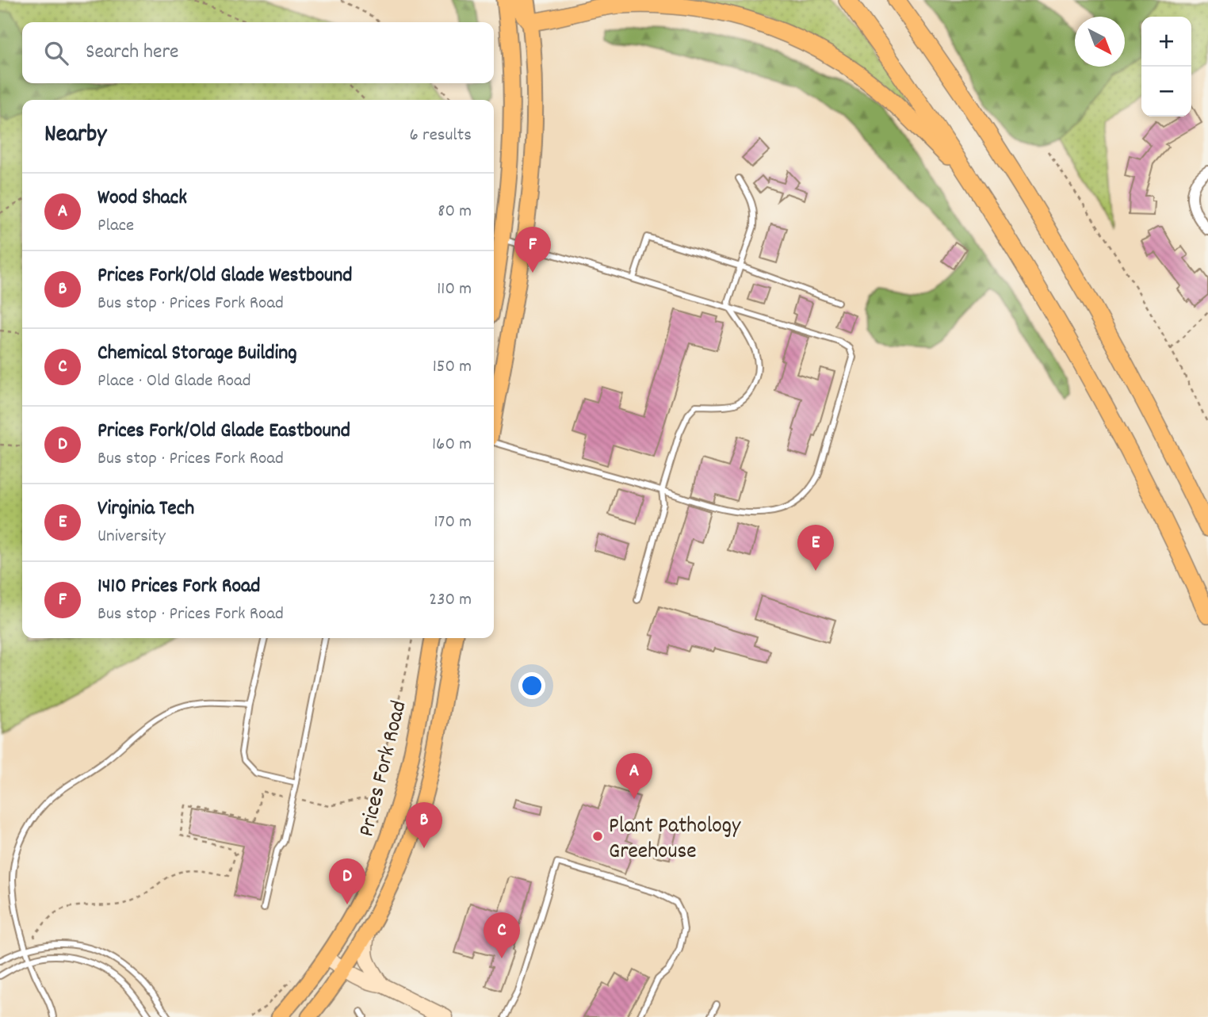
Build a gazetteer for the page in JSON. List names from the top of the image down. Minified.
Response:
{"streets":{"main road":["Prices Fork Road"]},"places":["Plant Pathology Greehouse"],"north":"bottom right","page":{"map_buttons":["+","−"],"search":"Search here","heading":["Nearby","6 results"],"list":[{"mark":"A","name":"Wood Shack","note":"Place","value":"80 m"},{"mark":"B","name":"Prices Fork/Old Glade Westbound","note":"Bus stop · Prices Fork Road","value":"110 m"},{"mark":"C","name":"Chemical Storage Building","note":"Place · Old Glade Road","value":"150 m"},{"mark":"D","name":"Prices Fork/Old Glade Eastbound","note":"Bus stop · Prices Fork Road","value":"160 m"},{"mark":"E","name":"Virginia Tech","note":"University","value":"170 m"},{"mark":"F","name":"1410 Prices Fork Road","note":"Bus stop · Prices Fork Road","value":"230 m"}],"pins":["F","E","A","B","D","C"]}}
